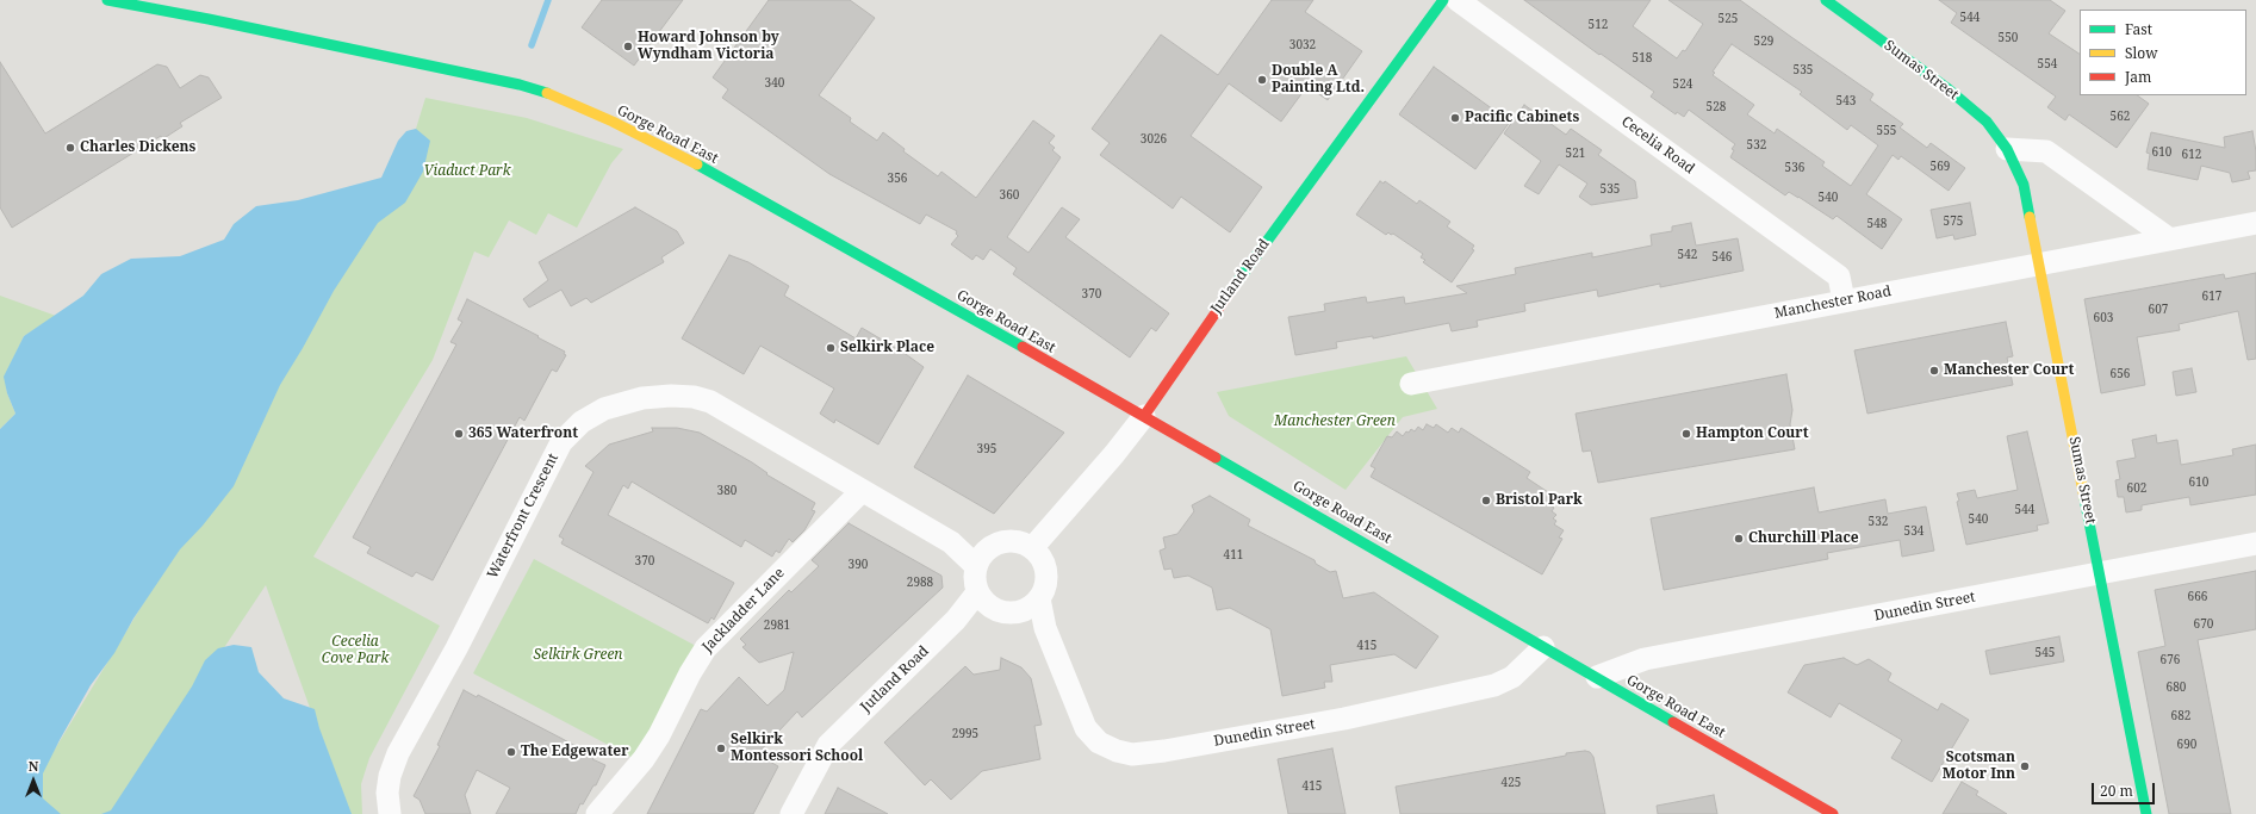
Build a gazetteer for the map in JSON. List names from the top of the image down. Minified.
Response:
{"streets":{"main road":["Sumas Street","Gorge Road East","Jutland Road"],"street":["Cecelia Road","Manchester Road","Waterfront Crescent","Dunedin Street","Jackladder Lane"]},"crossings":[["Sumas Street","Manchester Road"],["Sumas Street","Dunedin Street"],["Gorge Road East","Jutland Road"],["Gorge Road East","Dunedin Street"],["Cecelia Road","Manchester Road"],["Jutland Road","Waterfront Crescent"],["Jutland Road","Dunedin Street"],["Waterfront Crescent","Dunedin Street"],["Waterfront Crescent","Jackladder Lane"]],"parks":["Viaduct Park","Manchester Green","Cecelia Cove Park","Selkirk Green"],"places":["Howard Johnson by Wyndham Victoria","Double A Painting Ltd.","Pacific Cabinets","Charles Dickens","Selkirk Place","Manchester Court","365 Waterfront","Hampton Court","Bristol Park","Churchill Place","Selkirk Montessori School","The Edgewater","Scotsman Motor Inn"],"house_numbers":["544","525","512","550","529","3032","518","554","535","340","524","543","528","562","555","3026","532","610","521","612","569","536","356","535","360","540","575","548","542","546","370","617","607","603","656","395","610","602","380","544","540","532","534","411","370","390","2988","666","670","2981","415","545","676","680","682","2995","690","425","415"],"legend":["Fast","Slow","Jam"],"scale_bar":"20 m","north":"top"}
